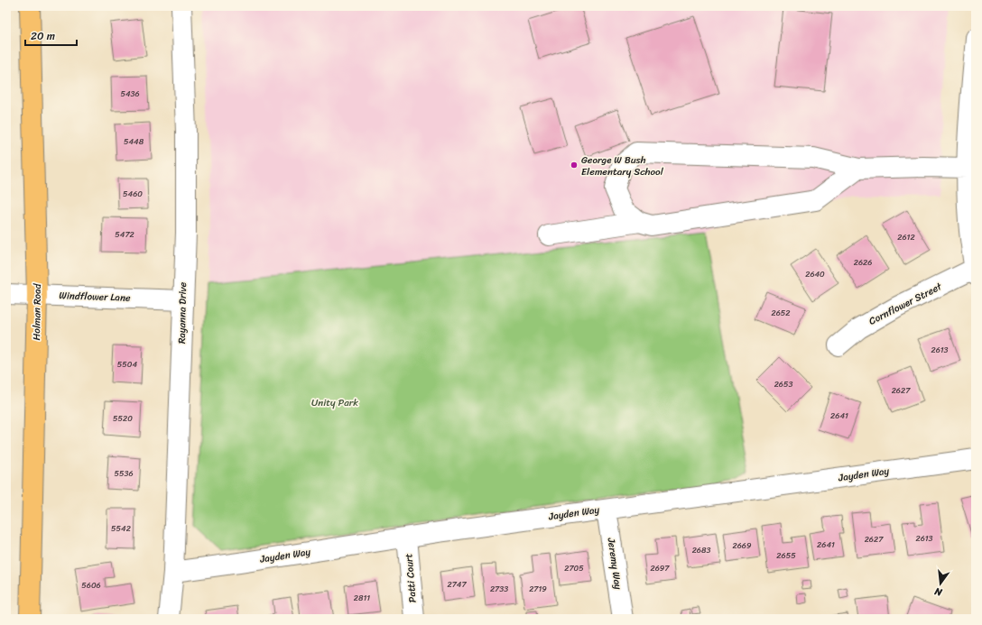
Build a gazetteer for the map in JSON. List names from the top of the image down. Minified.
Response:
{"streets":{"main road":["Holman Road"],"street":["Windflower Lane","Cornflower Street","Rayanna Drive","Jayden Way","Jeremy Way","Patti Court"]},"crossings":[["Windflower Lane","Holman Road"],["Windflower Lane","Rayanna Drive"],["Rayanna Drive","Jayden Way"],["Jayden Way","Jeremy Way"],["Jayden Way","Patti Court"]],"parks":["Unity Park"],"places":["George W Bush Elementary School"],"house_numbers":["5436","5448","5460","5472","2612","2626","2640","2652","2613","5504","2653","2627","2641","5520","5536","5542","2613","2627","2641","2669","2683","2655","2705","2697","2747","5606","2733","2719","2811"],"scale_bar":"20 m","north":"bottom"}
